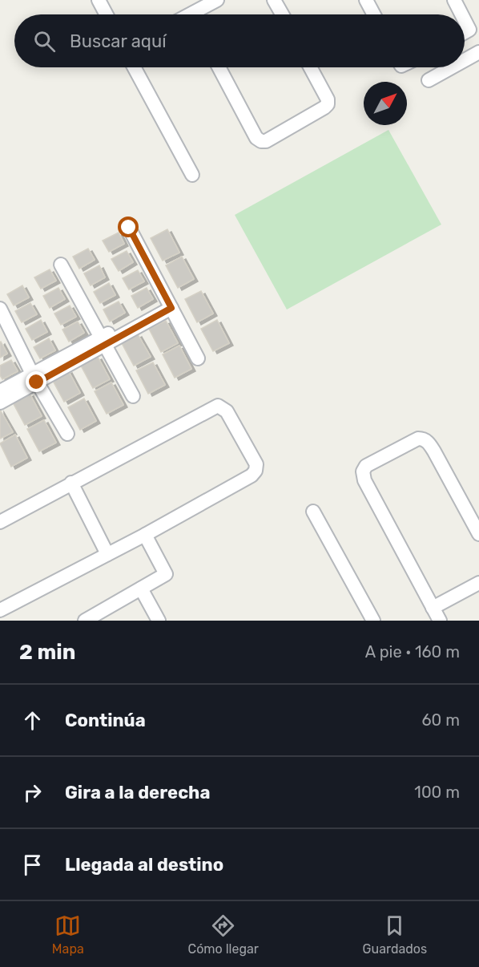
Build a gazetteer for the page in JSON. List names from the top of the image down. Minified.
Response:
{"north":"top right","page":{"search":"Buscar aquí","heading":["2 min","A pie · 160 m"],"list":[["Continúa","60 m"],["Gira a la derecha","100 m"],"Llegada al destino"],"nav":["Mapa","Cómo llegar","Guardados"]}}
